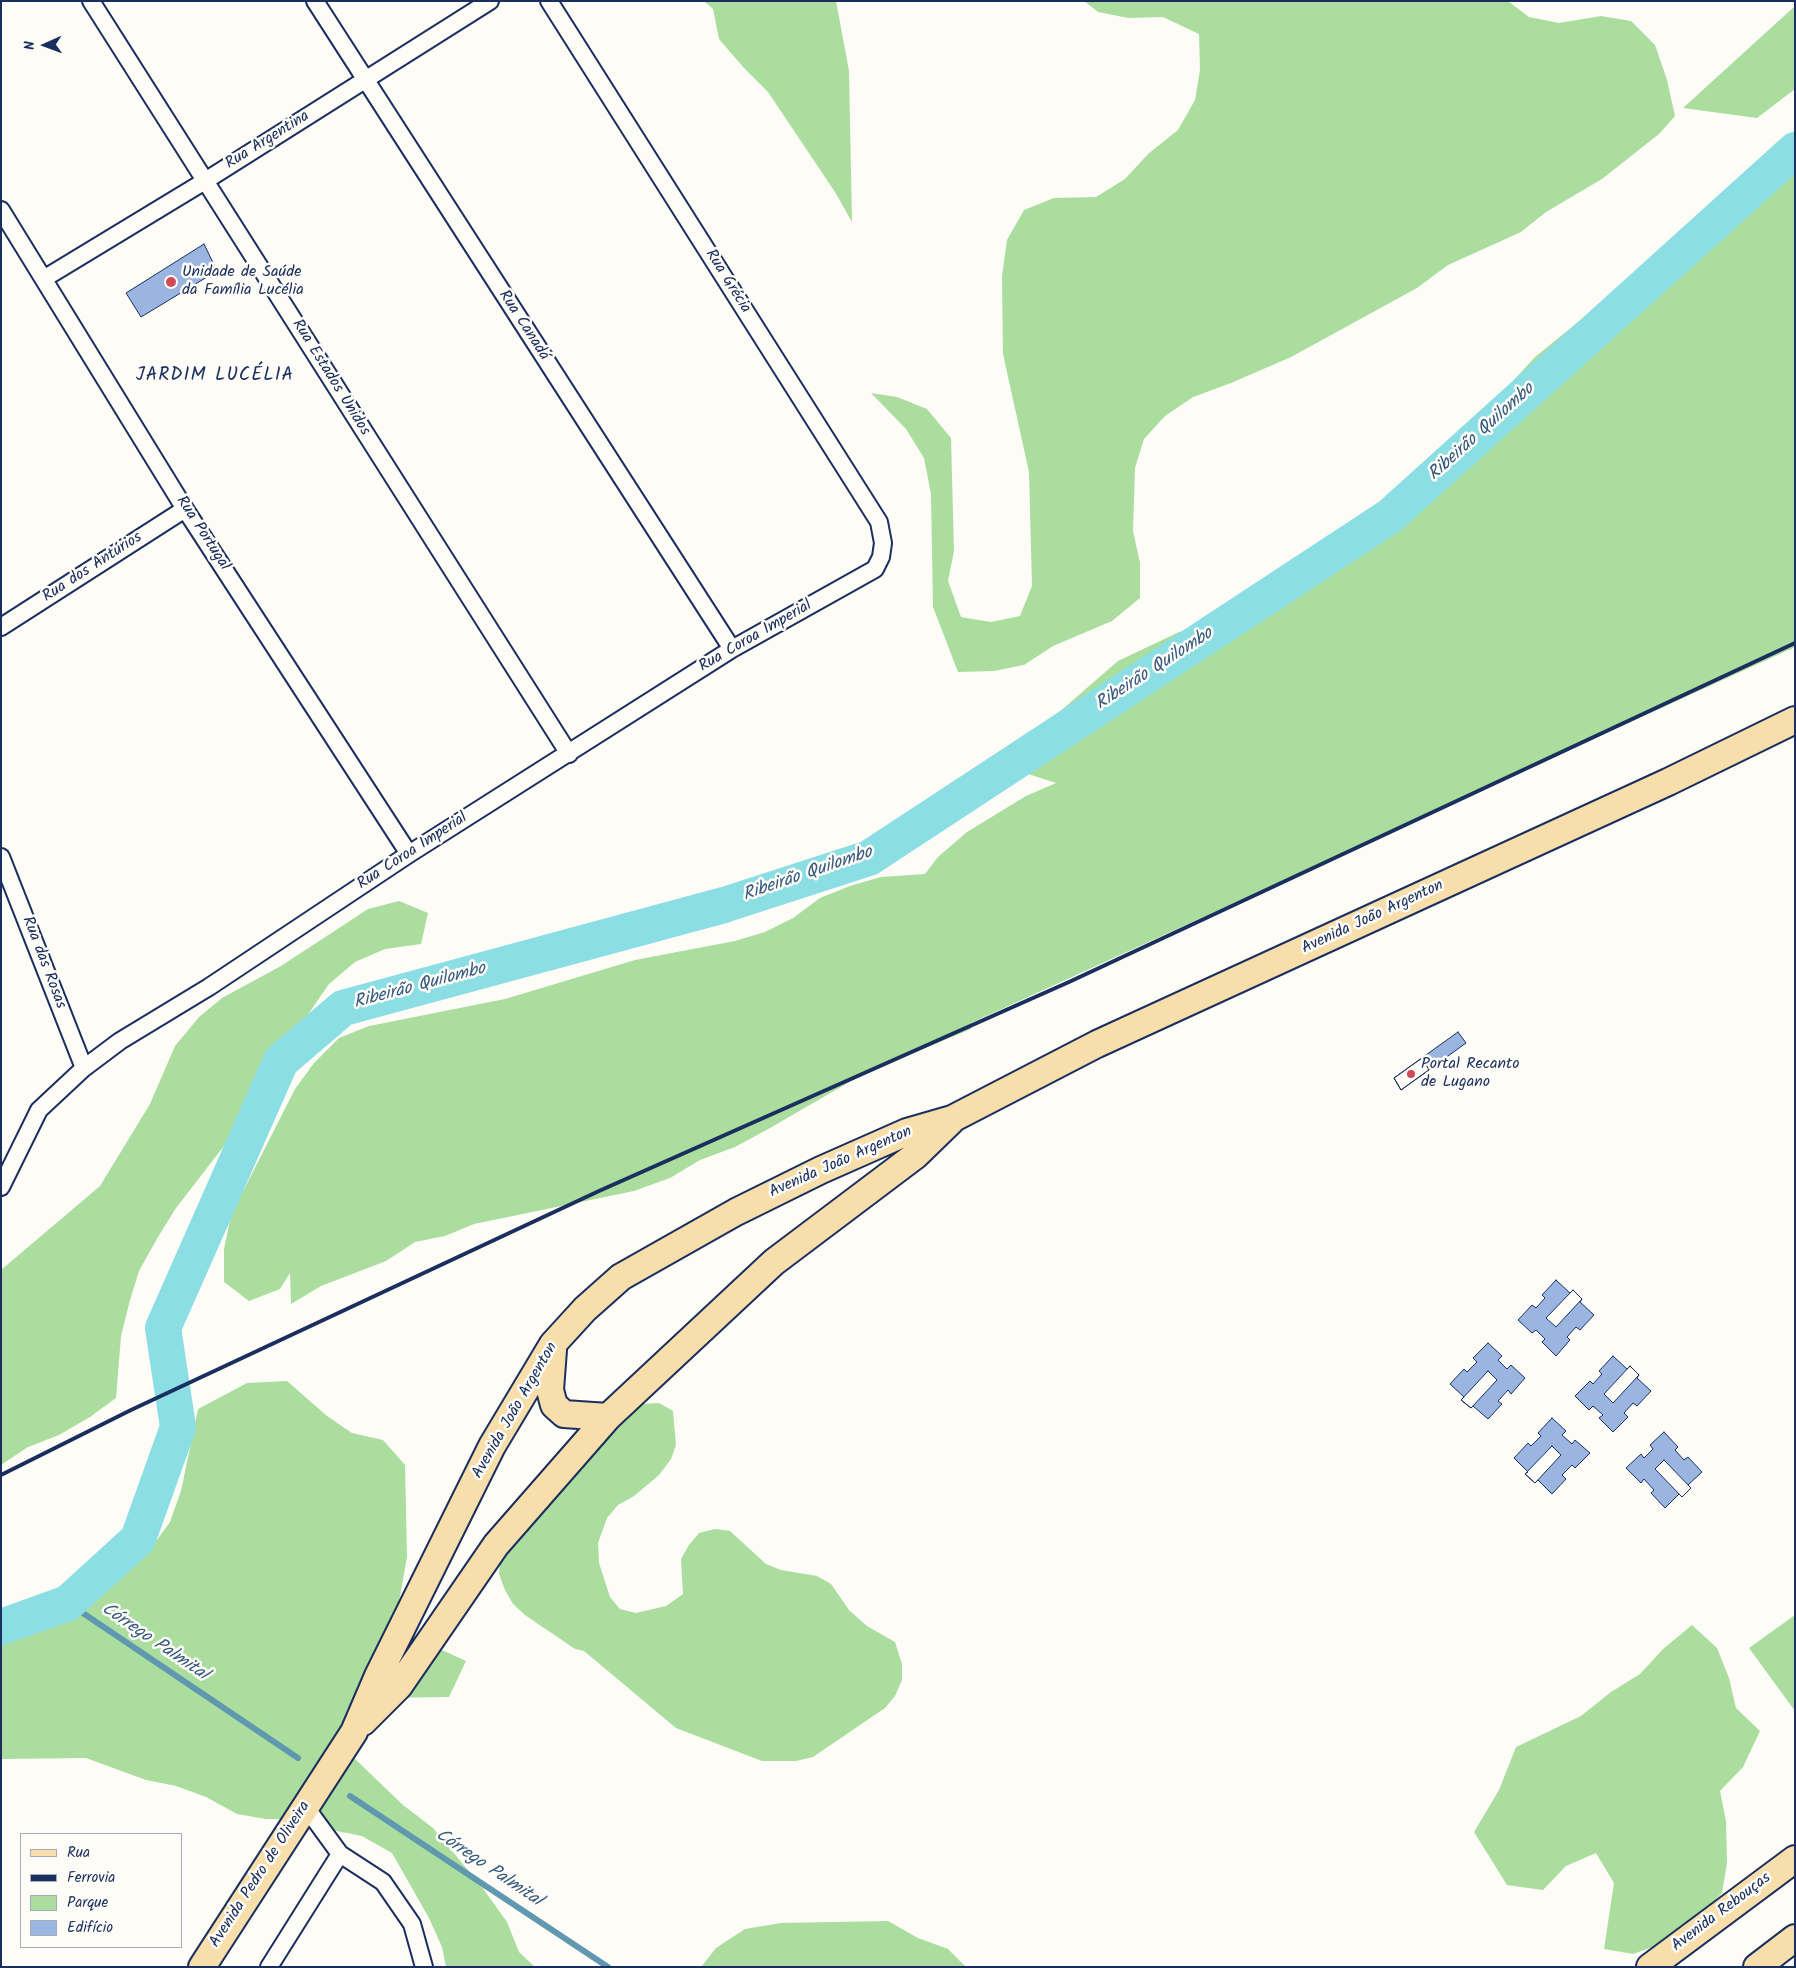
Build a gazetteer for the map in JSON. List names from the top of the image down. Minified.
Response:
{"streets":{"main road":["Avenida João Argenton","Avenida Pedro de Oliveira","Avenida Rebouças"],"street":["Rua Argentina","Rua Grécia","Rua Canadá","Rua Estados Unidos","Rua Portugal","Rua dos Antúrios","Rua Coroa Imperial","Rua das Rosas"]},"crossings":[["Rua Argentina","Rua Canadá"],["Rua Argentina","Rua Estados Unidos"],["Rua Argentina","Rua Portugal"],["Rua Grécia","Rua Coroa Imperial"],["Rua Canadá","Rua Coroa Imperial"],["Rua Estados Unidos","Rua Coroa Imperial"],["Rua Portugal","Rua dos Antúrios"],["Rua Portugal","Rua Coroa Imperial"],["Rua Coroa Imperial","Rua das Rosas"],["Avenida João Argenton","Avenida Pedro de Oliveira"]],"districts":["JARDIM LUCÉLIA"],"water":["Ribeirão Quilombo","Córrego Palmital"],"places":["Unidade de Saúde da Família Lucélia","Portal Recanto de Lugano"],"legend":["Rua","Ferrovia","Parque","Edifício"],"north":"left"}
